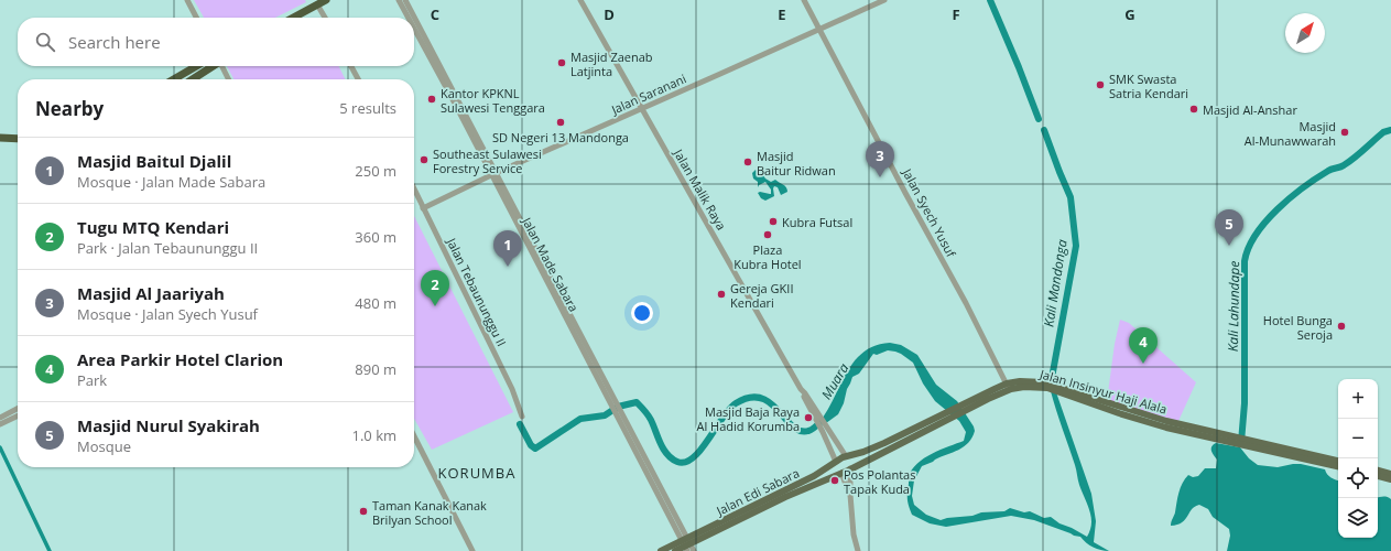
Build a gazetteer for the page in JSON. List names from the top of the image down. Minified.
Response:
{"streets":{"main road":["Jalan Insinyur Haji Alala","Jalan Edi Sabara"],"street":["Jalan Saranani","Jalan Malik Raya","Jalan Syech Yusuf","Jalan Made Sabara","Jalan Tebaununggu II"]},"crossings":[["Jalan Saranani","Jalan Malik Raya"],["Jalan Saranani","Jalan Syech Yusuf"],["Jalan Saranani","Jalan Made Sabara"],["Jalan Saranani","Jalan Tebaununggu II"],["Jalan Syech Yusuf","Jalan Insinyur Haji Alala"],["Jalan Made Sabara","Jalan Edi Sabara"],["Jalan Insinyur Haji Alala","Jalan Edi Sabara"]],"districts":["KORUMBA"],"water":["Kali Mandonga","Kali Lahundape","Muara"],"places":["Masjid Zaenab Latjinta","SMK Swasta Satria Kendari","Kantor KPKNL Sulawesi Tenggara","Masjid Al-Anshar","SD Negeri 13 Mandonga","Masjid Al-Munawwarah","Southeast Sulawesi Forestry Service","Masjid Baitur Ridwan","Kubra Futsal","Plaza Kubra Hotel","Gereja GKII Kendari","Hotel Bunga Seroja","Masjid Baja Raya Al Hadid Korumba","Pos Polantas Tapak Kuda","Taman Kanak Kanak Brilyan School"],"north":"top right","page":{"search":"Search here","heading":["Nearby","5 results"],"list":[{"mark":"1","name":"Masjid Baitul Djalil","note":"Mosque · Jalan Made Sabara","value":"250 m"},{"mark":"2","name":"Tugu MTQ Kendari","note":"Park · Jalan Tebaununggu II","value":"360 m"},{"mark":"3","name":"Masjid Al Jaariyah","note":"Mosque · Jalan Syech Yusuf","value":"480 m"},{"mark":"4","name":"Area Parkir Hotel Clarion","note":"Park","value":"890 m"},{"mark":"5","name":"Masjid Nurul Syakirah","note":"Mosque","value":"1.0 km"}],"pins":["3","5","1","2","4"],"map_buttons":["+","−"]},"grid":{"columns":["C","D","E","F","G"]}}
